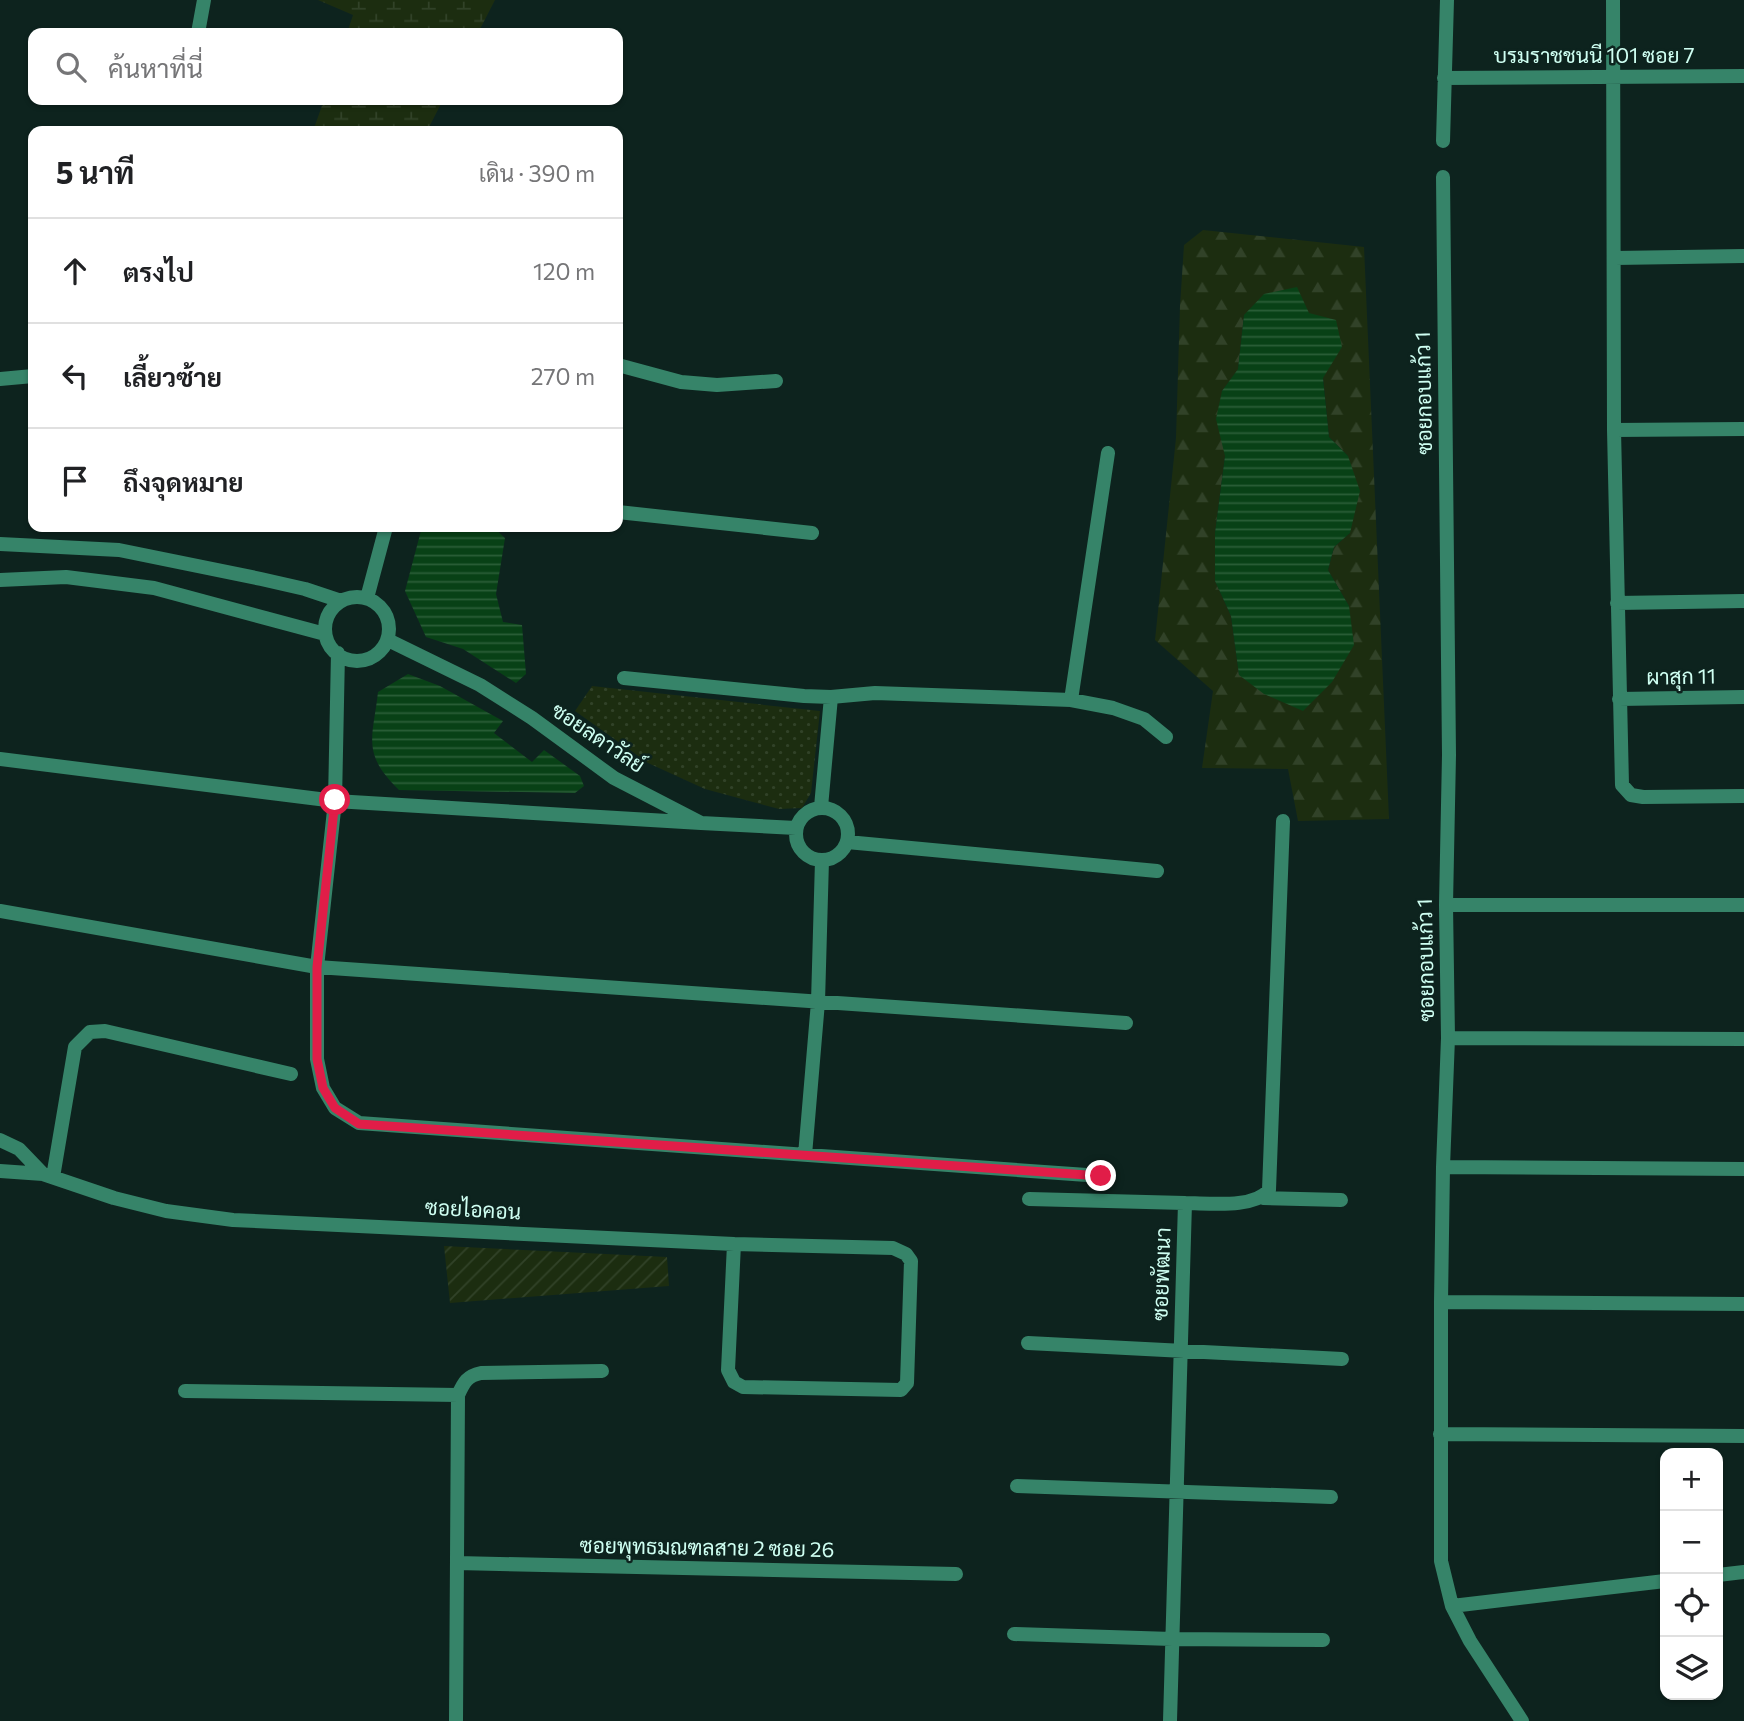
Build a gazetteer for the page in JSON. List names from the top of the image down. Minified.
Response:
{"streets":{"street":["บรมราชชนนี 101 ซอย 7","ซอยกอบแก้ว 1","ผาสุก 11","ซอยลดาวัลย์","ซอยไอคอน","ซอยพัฒนา","ซอยพุทธมณฑลสาย 2 ซอย 26"]},"page":{"search":"ค้นหาที่นี่","heading":["5 นาที","เดิน · 390 m"],"list":[["ตรงไป","120 m"],["เลี้ยวซ้าย","270 m"],"ถึงจุดหมาย"],"map_buttons":["+","−"]}}
